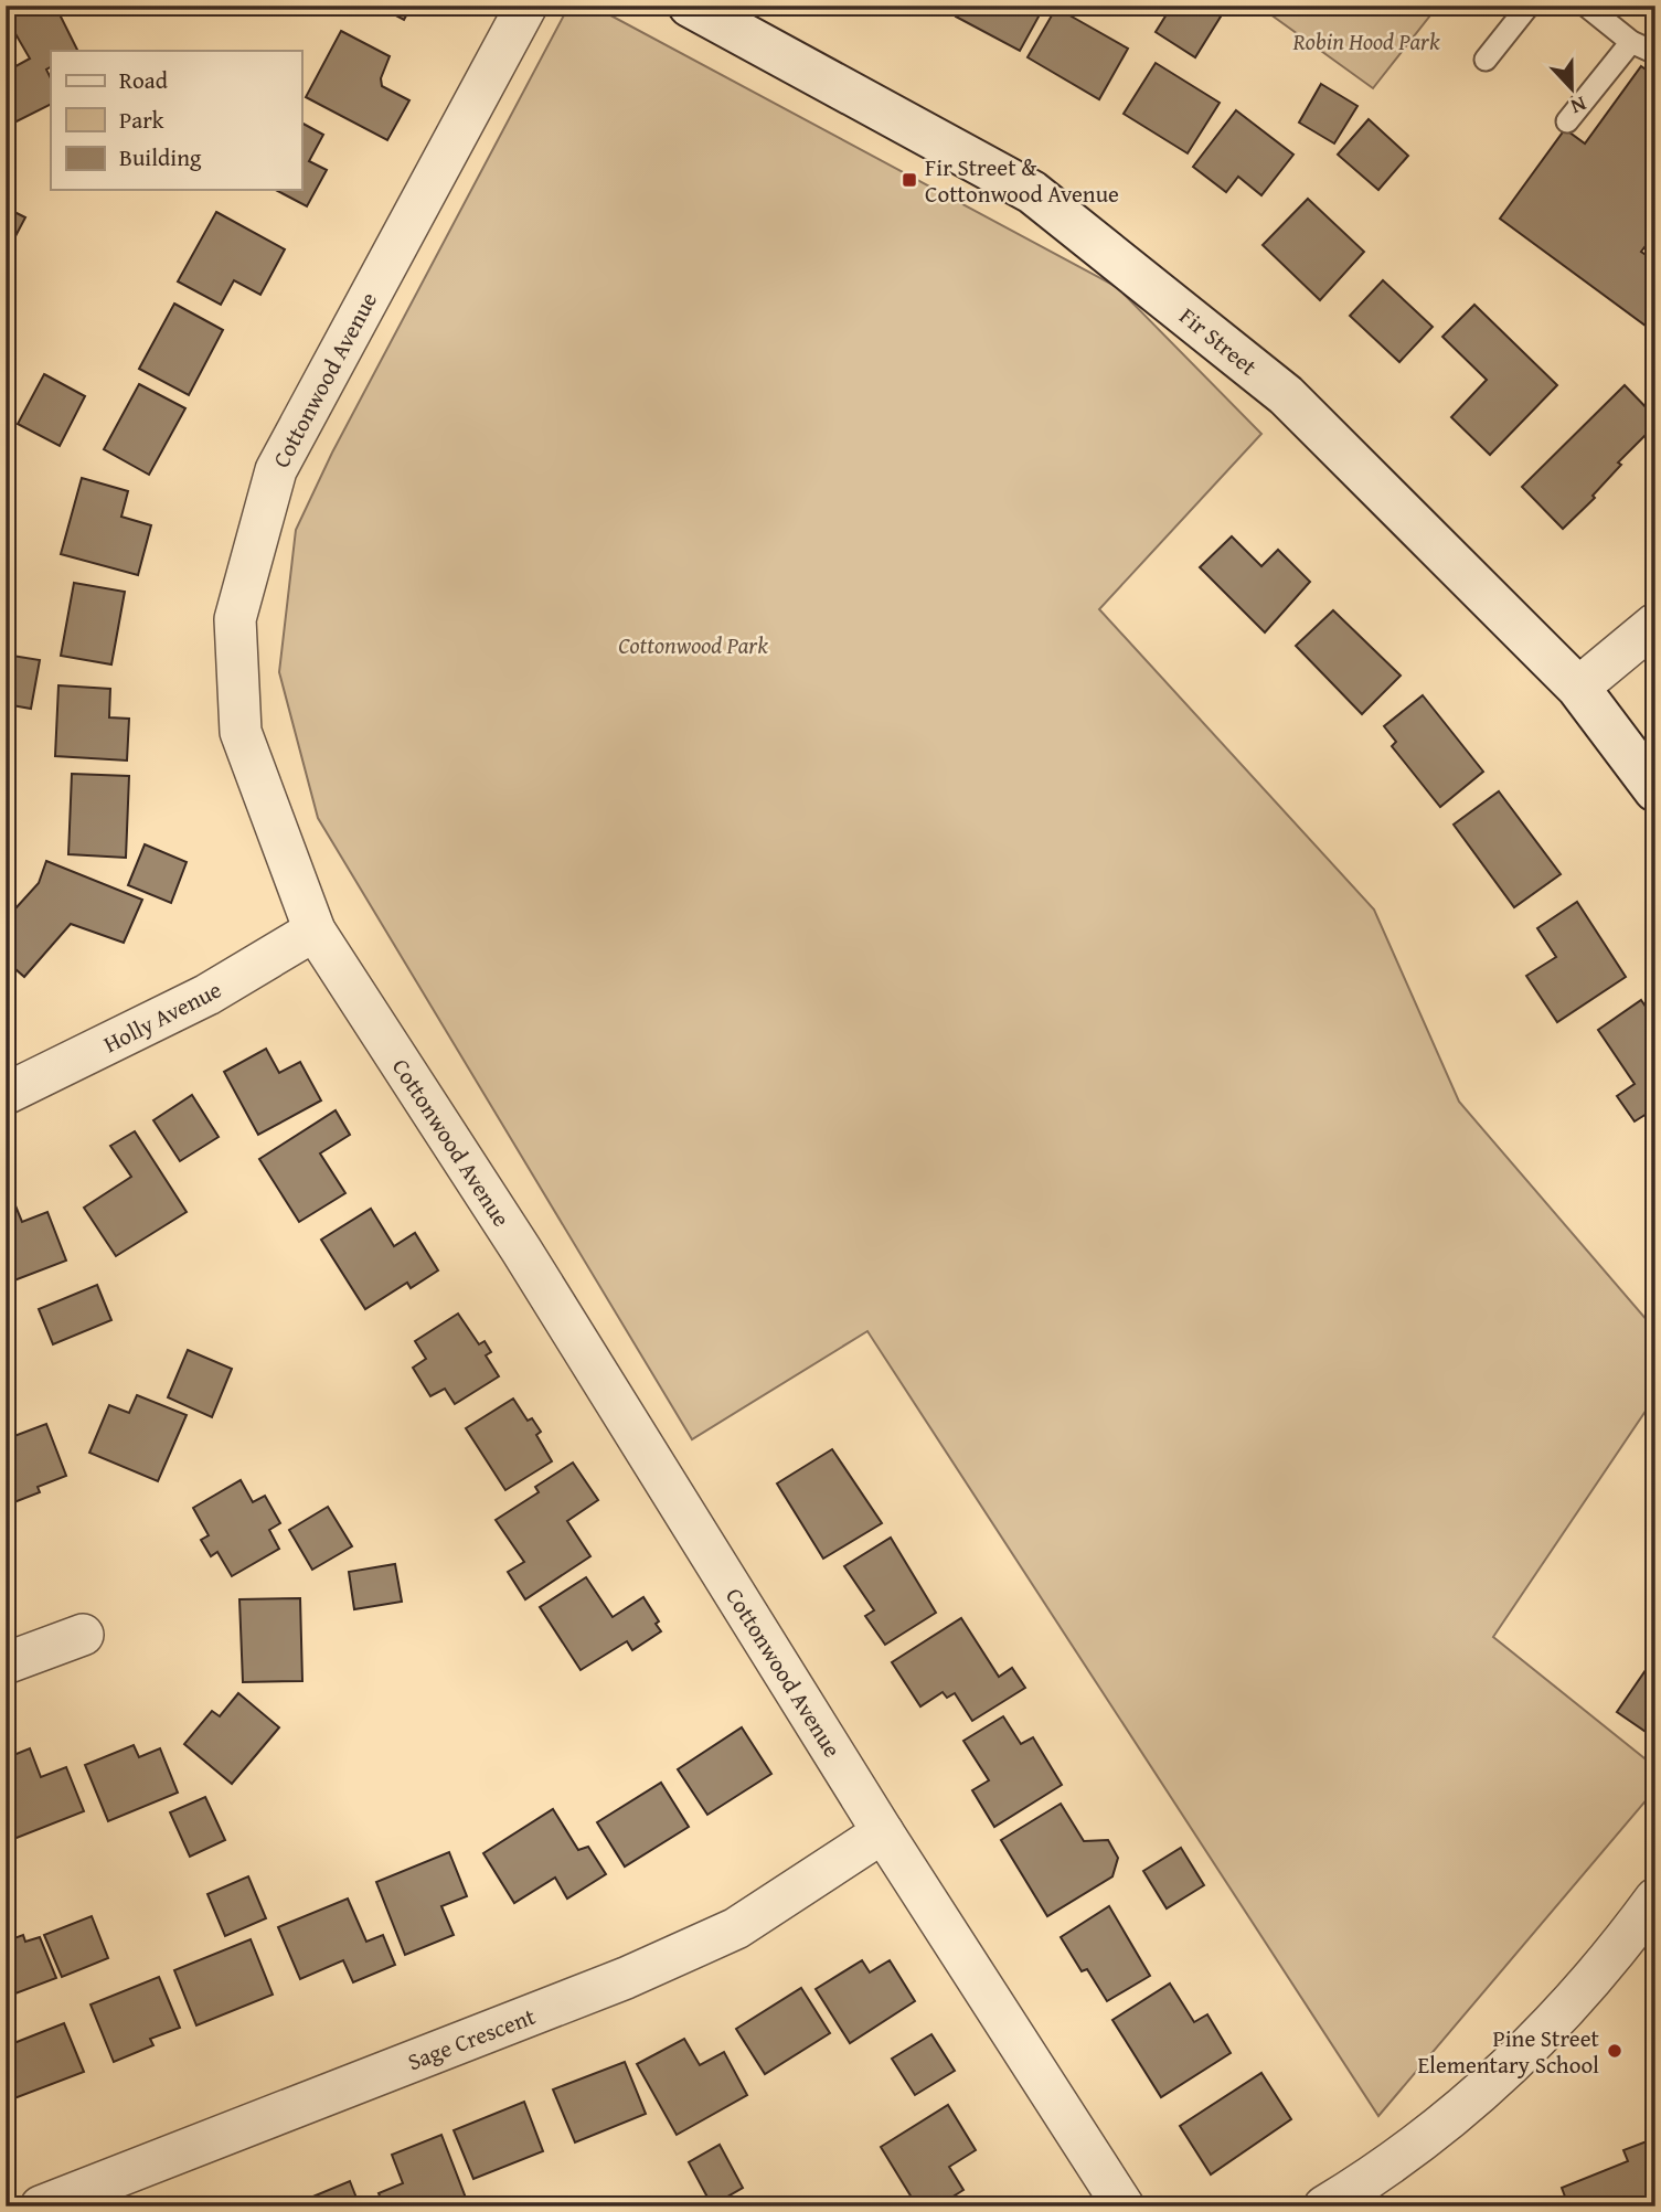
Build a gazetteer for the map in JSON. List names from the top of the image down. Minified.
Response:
{"streets":{"street":["Fir Street","Cottonwood Avenue","Holly Avenue","Sage Crescent"]},"crossings":[["Cottonwood Avenue","Holly Avenue"],["Cottonwood Avenue","Sage Crescent"]],"parks":["Robin Hood Park","Cottonwood Park"],"places":{"transit":["Fir Street & Cottonwood Avenue"],"other":["Pine Street Elementary School"]},"legend":["Road","Park","Building"],"north":"bottom"}
